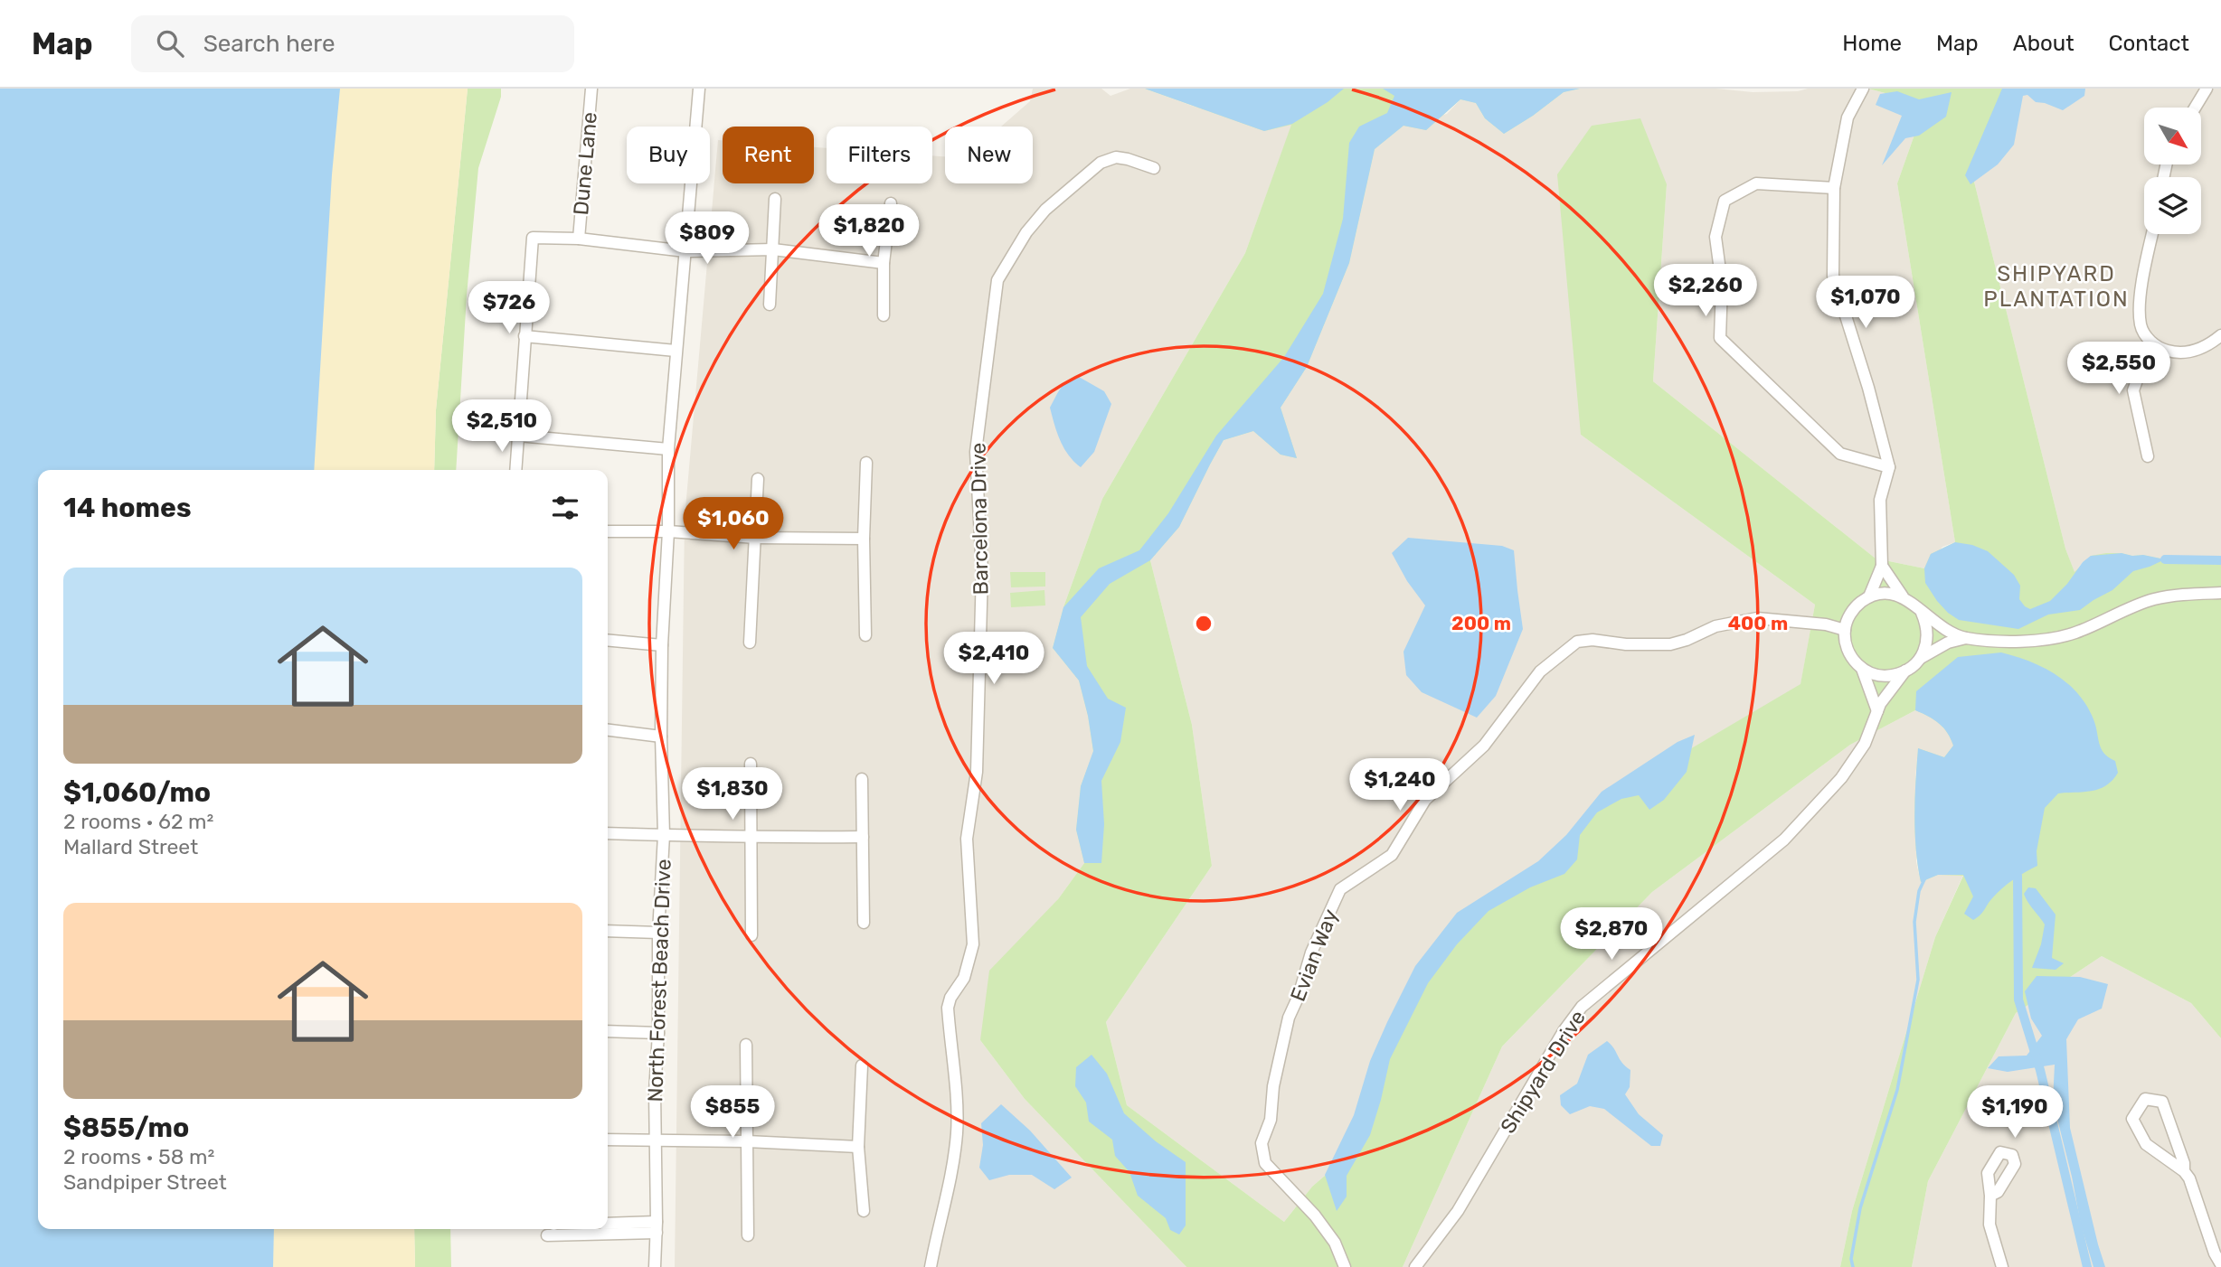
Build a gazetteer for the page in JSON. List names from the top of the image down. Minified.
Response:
{"streets":{"street":["Dune Lane","Barcelona Drive","Evian Way","North Forest Beach Drive","Shipyard Drive"]},"crossings":[["Evian Way","Shipyard Drive"]],"districts":["SHIPYARD PLANTATION"],"north":"bottom right","page":{"header":"Map","search":"Search here","nav":["Home","Map","About","Contact"],"chip":["Buy","Rent","Filters","New"],"price":["$1,820","$809","$2,260","$1,070","$726","$2,550","$2,510","$1,060","$2,410","$1,240","$1,830","$2,870","$855","$1,190"],"heading":"14 homes","list":[{"name":"$1,060/mo","note":"2 rooms · 62 m² · Mallard Street"},{"name":"$855/mo","note":"2 rooms · 58 m² · Sandpiper Street"}]},"rings":["200 m","400 m"]}
